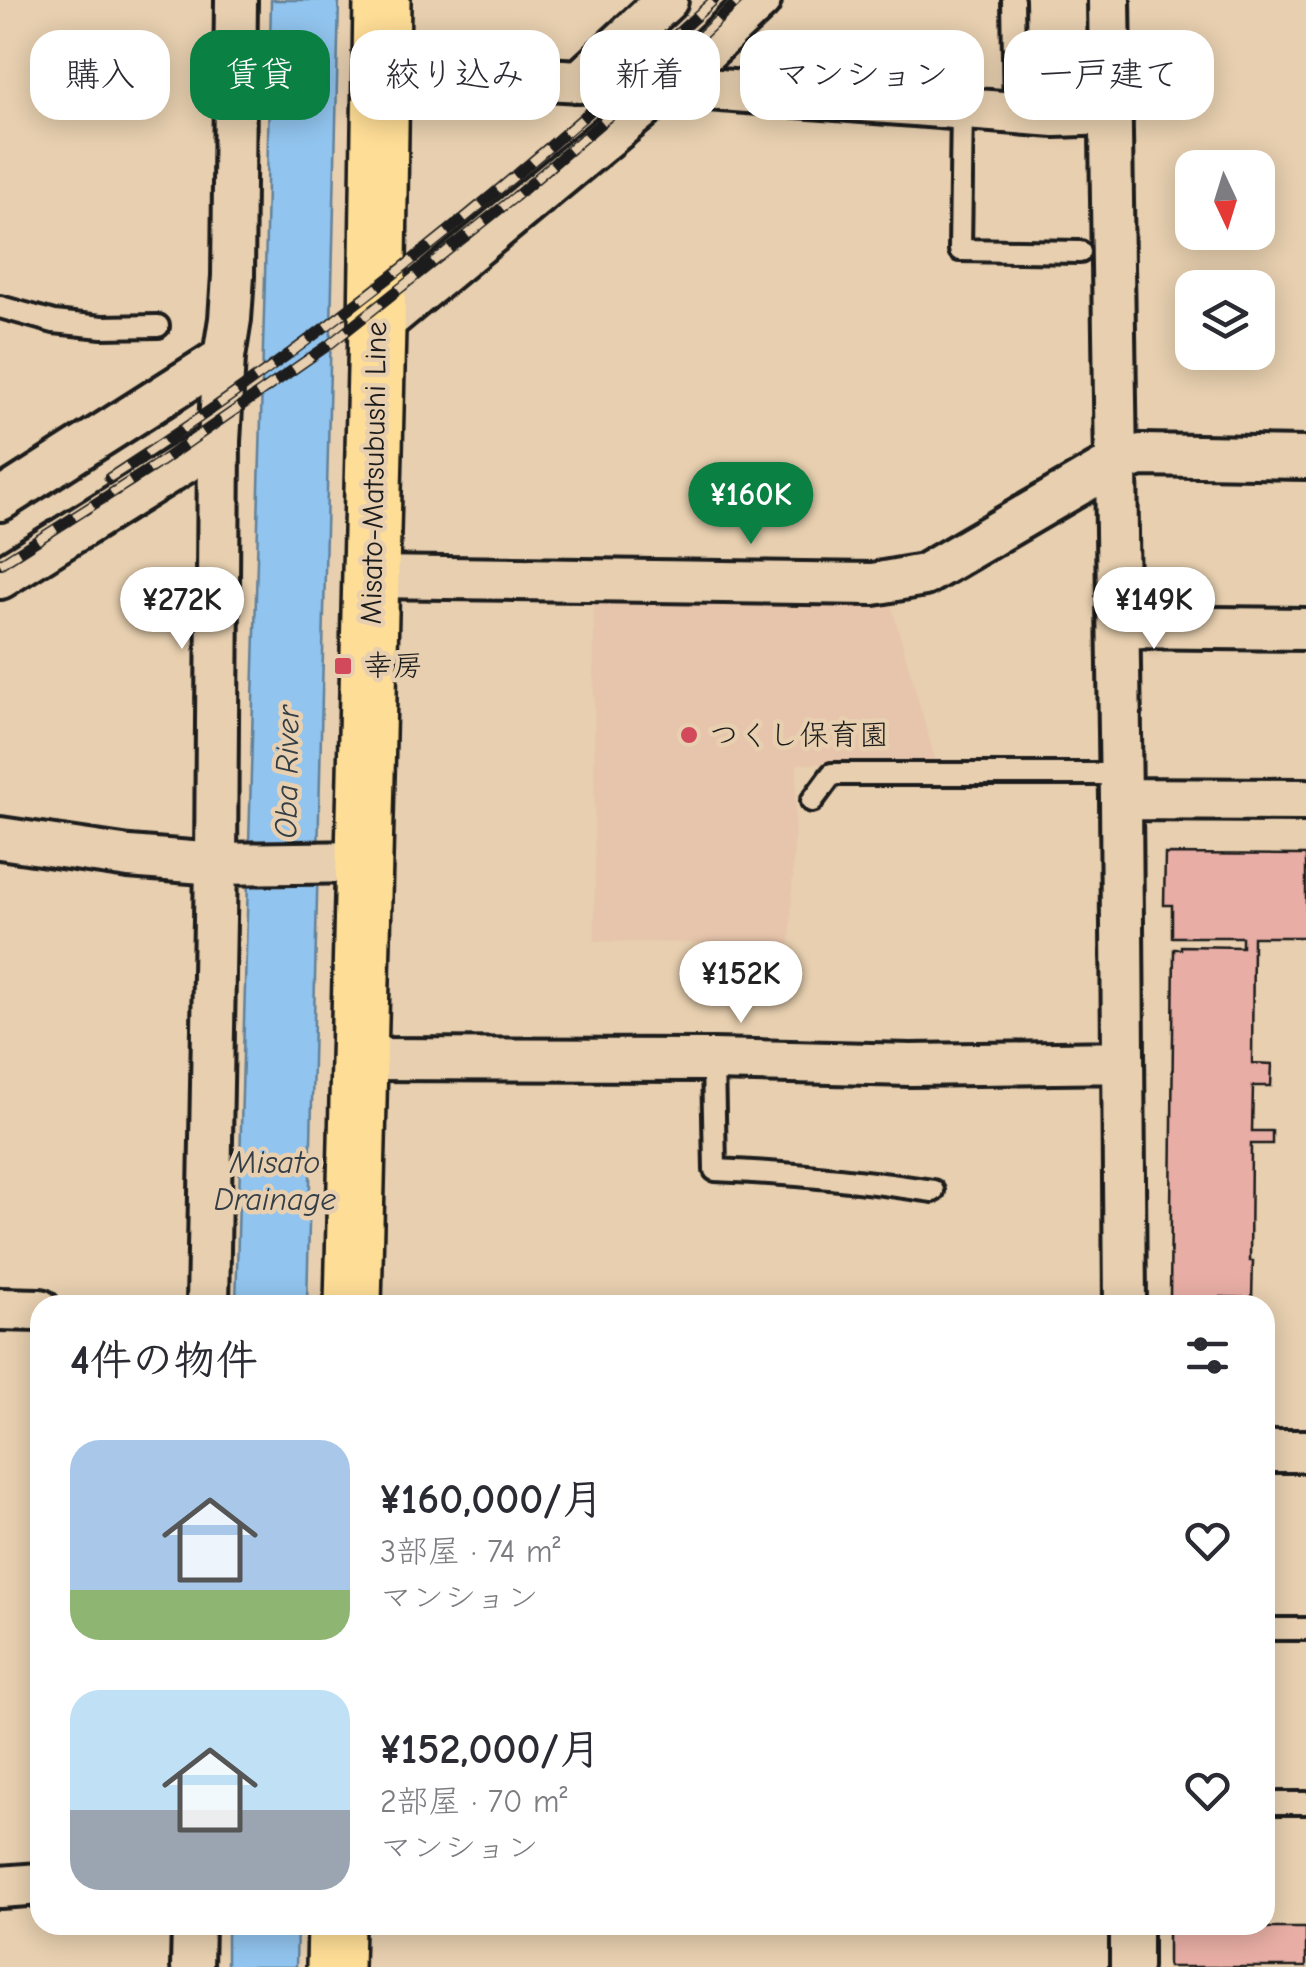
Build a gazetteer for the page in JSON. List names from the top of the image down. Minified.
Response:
{"streets":{"main road":["Misato-Matsubushi Line"]},"water":["Oba River","Misato Drainage"],"places":{"transit":["幸房"],"other":["つくし保育園"]},"north":"bottom","page":{"chip":["購入","賃貸","絞り込み","新着","マンション","一戸建て"],"price":["¥160K","¥272K","¥149K","¥152K"],"heading":"4件の物件","list":[{"name":"¥160,000/月","note":"3部屋 · 74 m² · マンション"},{"name":"¥152,000/月","note":"2部屋 · 70 m² · マンション"}]}}
